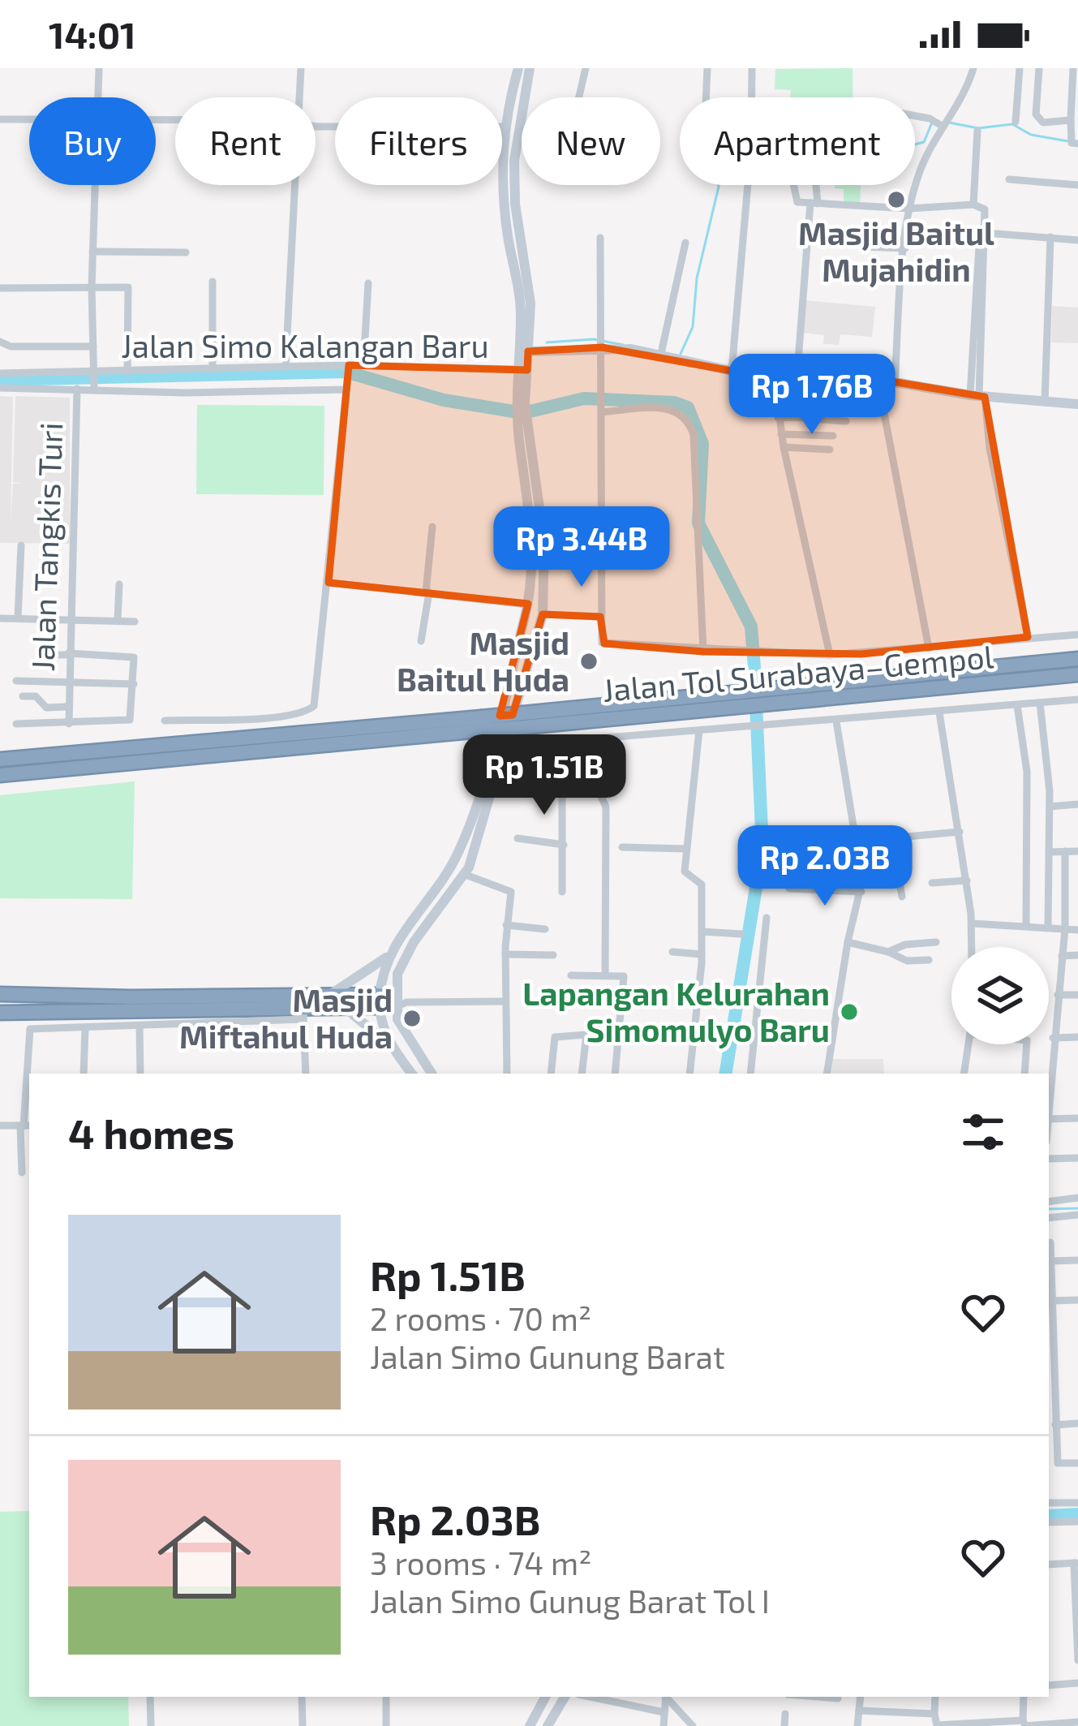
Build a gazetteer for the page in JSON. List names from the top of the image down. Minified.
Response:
{"streets":{"highway":["Jalan Tol Surabaya–Gempol"],"street":["Jalan Simo Kalangan Baru","Jalan Tangkis Turi"]},"places":["Masjid Baitul Mujahidin","Masjid Baitul Huda","Lapangan Kelurahan Simomulyo Baru","Masjid Miftahul Huda"],"page":{"status":"14:01","chip":["Buy","Rent","Filters","New","Apartment"],"price":["Rp 1.76B","Rp 3.44B","Rp 1.51B","Rp 2.03B"],"heading":"4 homes","list":[{"name":"Rp 1.51B","note":"2 rooms · 70 m² · Jalan Simo Gunung Barat"},{"name":"Rp 2.03B","note":"3 rooms · 74 m² · Jalan Simo Gunug Barat Tol I"}]}}
